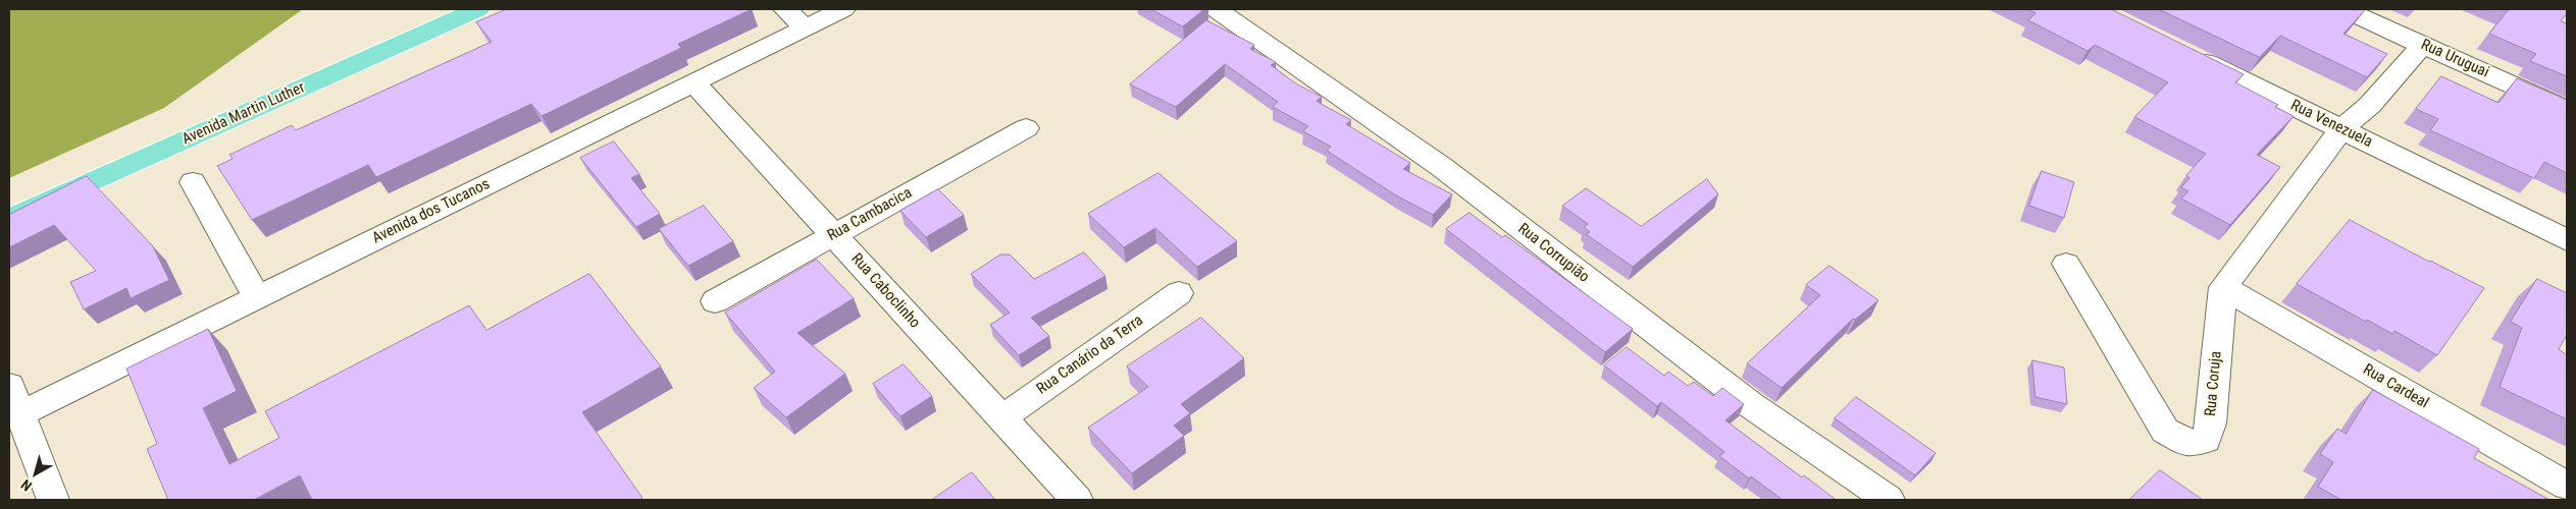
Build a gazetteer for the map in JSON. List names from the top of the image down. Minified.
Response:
{"streets":{"main road":["Avenida Martin Luther"],"street":["Rua Uruguai","Rua Venezuela","Avenida dos Tucanos","Rua Cambacica","Rua Corrupião","Rua Caboclinho","Rua Canário da Terra","Rua Coruja","Rua Cardeal"]},"crossings":[["Avenida dos Tucanos","Rua Caboclinho"],["Rua Cambacica","Rua Caboclinho"],["Rua Caboclinho","Rua Canário da Terra"],["Rua Coruja","Rua Cardeal"]],"north":"bottom left"}
